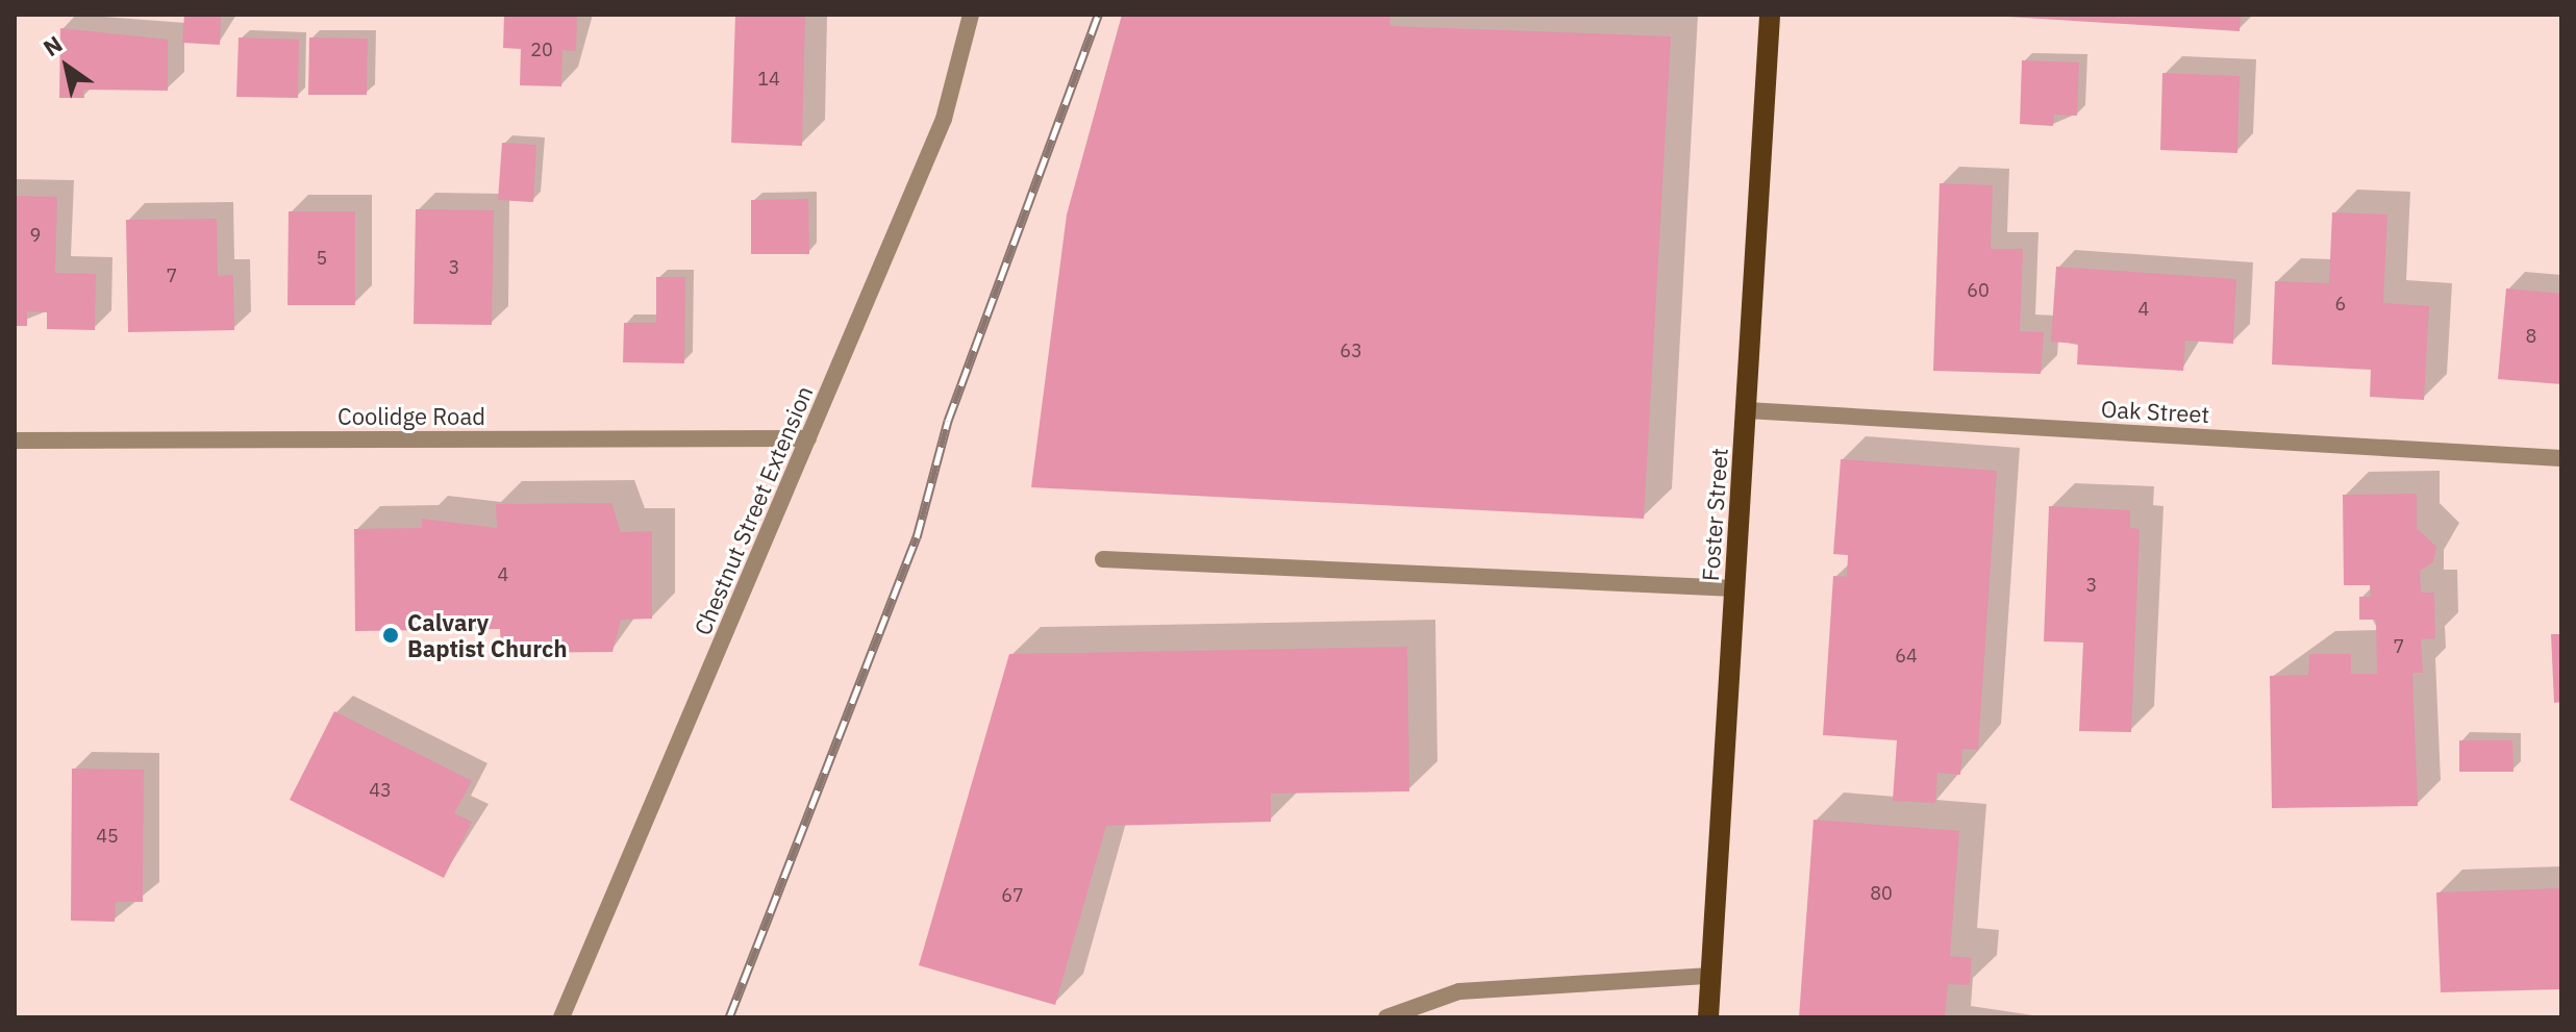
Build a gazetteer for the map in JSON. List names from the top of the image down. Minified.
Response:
{"streets":{"main road":["Foster Street"],"street":["Oak Street","Coolidge Road","Chestnut Street Extension"]},"crossings":[["Oak Street","Foster Street"],["Coolidge Road","Chestnut Street Extension"]],"places":["Calvary Baptist Church"],"house_numbers":["20","14","9","5","3","7","60","6","4","8","63","4","3","7","64","43","45","80","67"],"north":"top left"}
